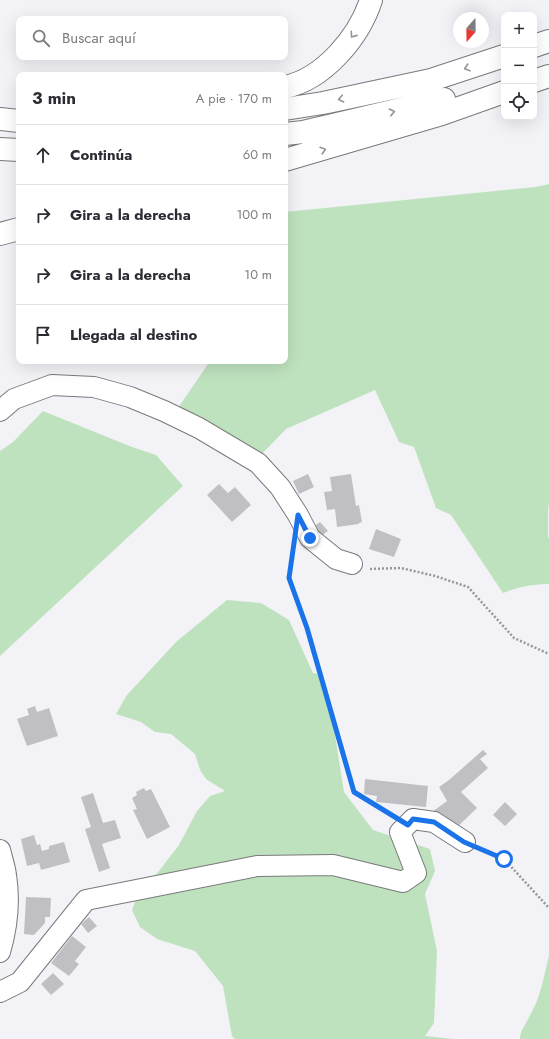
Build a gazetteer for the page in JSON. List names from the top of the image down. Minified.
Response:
{"north":"bottom","page":{"map_buttons":["+","−"],"search":"Buscar aquí","heading":["3 min","A pie · 170 m"],"list":[["Continúa","60 m"],["Gira a la derecha","100 m"],["Gira a la derecha","10 m"],"Llegada al destino"]}}
